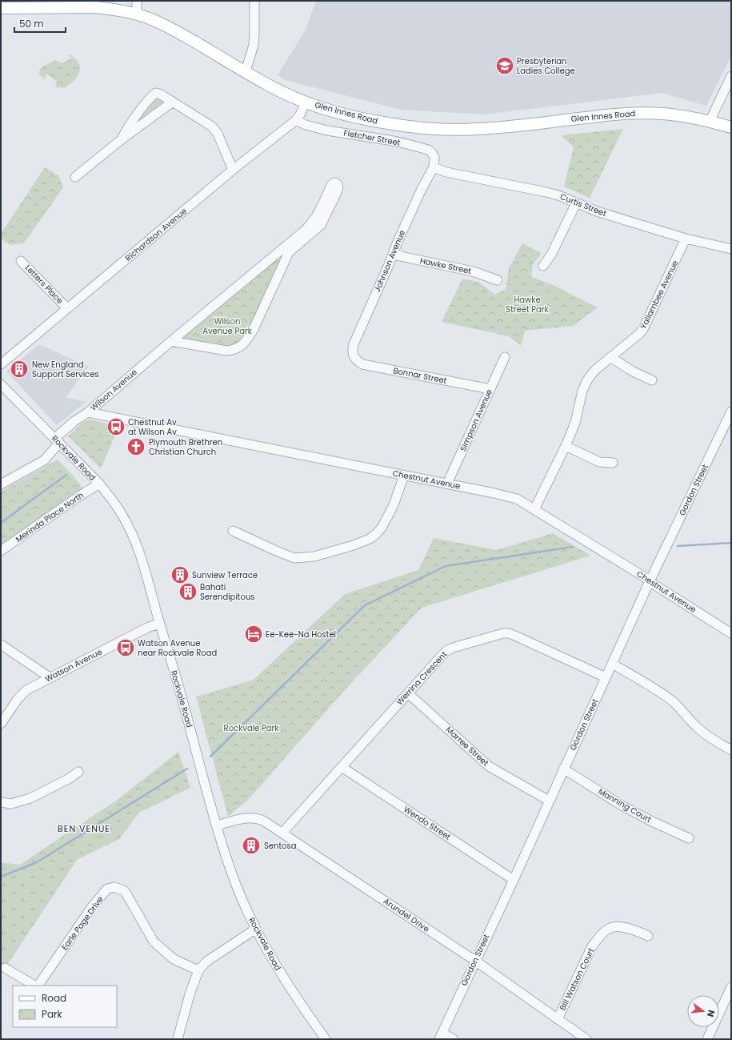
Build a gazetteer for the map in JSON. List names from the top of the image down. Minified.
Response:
{"streets":{"main road":["Glen Innes Road"],"street":["Fletcher Street","Curtis Street","Richardson Avenue","Johnson Avenue","Hawke Street","Letters Place","Yallambee Avenue","Bonnar Street","Wilson Avenue","Simpson Avenue","Rockvale Road","Chestnut Avenue","Gordon Street","Merinda Place North","Watson Avenue","Werrina Crescent","Marree Street","Manning Court","Wendo Street","Arundel Drive","Earle Page Drive","Bill Watson Court"]},"crossings":[["Glen Innes Road","Richardson Avenue"],["Fletcher Street","Curtis Street"],["Fletcher Street","Richardson Avenue"],["Fletcher Street","Johnson Avenue"],["Curtis Street","Johnson Avenue"],["Curtis Street","Yallambee Avenue"],["Richardson Avenue","Letters Place"],["Johnson Avenue","Hawke Street"],["Johnson Avenue","Bonnar Street"],["Yallambee Avenue","Chestnut Avenue"],["Bonnar Street","Simpson Avenue"],["Wilson Avenue","Rockvale Road"],["Wilson Avenue","Chestnut Avenue"],["Simpson Avenue","Chestnut Avenue"],["Rockvale Road","Merinda Place North"],["Rockvale Road","Watson Avenue"],["Rockvale Road","Arundel Drive"],["Chestnut Avenue","Gordon Street"],["Gordon Street","Werrina Crescent"],["Gordon Street","Marree Street"],["Gordon Street","Manning Court"],["Gordon Street","Wendo Street"],["Gordon Street","Arundel Drive"],["Werrina Crescent","Marree Street"],["Werrina Crescent","Wendo Street"],["Werrina Crescent","Arundel Drive"],["Arundel Drive","Bill Watson Court"]],"districts":["BEN VENUE"],"parks":["Hawke Street Park","Wilson Avenue Park","Rockvale Park"],"places":{"school or university":["Presbyterian Ladies College"],"building":["New England Support Services","Sunview Terrace","Bahati Serendipitous","Sentosa"],"bus stop":["Chestnut Av at Wilson Av","Watson Avenue near Rockvale Road"],"church":["Plymouth Brethren Christian Church"],"hotel":["Ee-Kee-Na Hostel"]},"legend":["Road","Park"],"scale_bar":"50 m","north":"right"}
